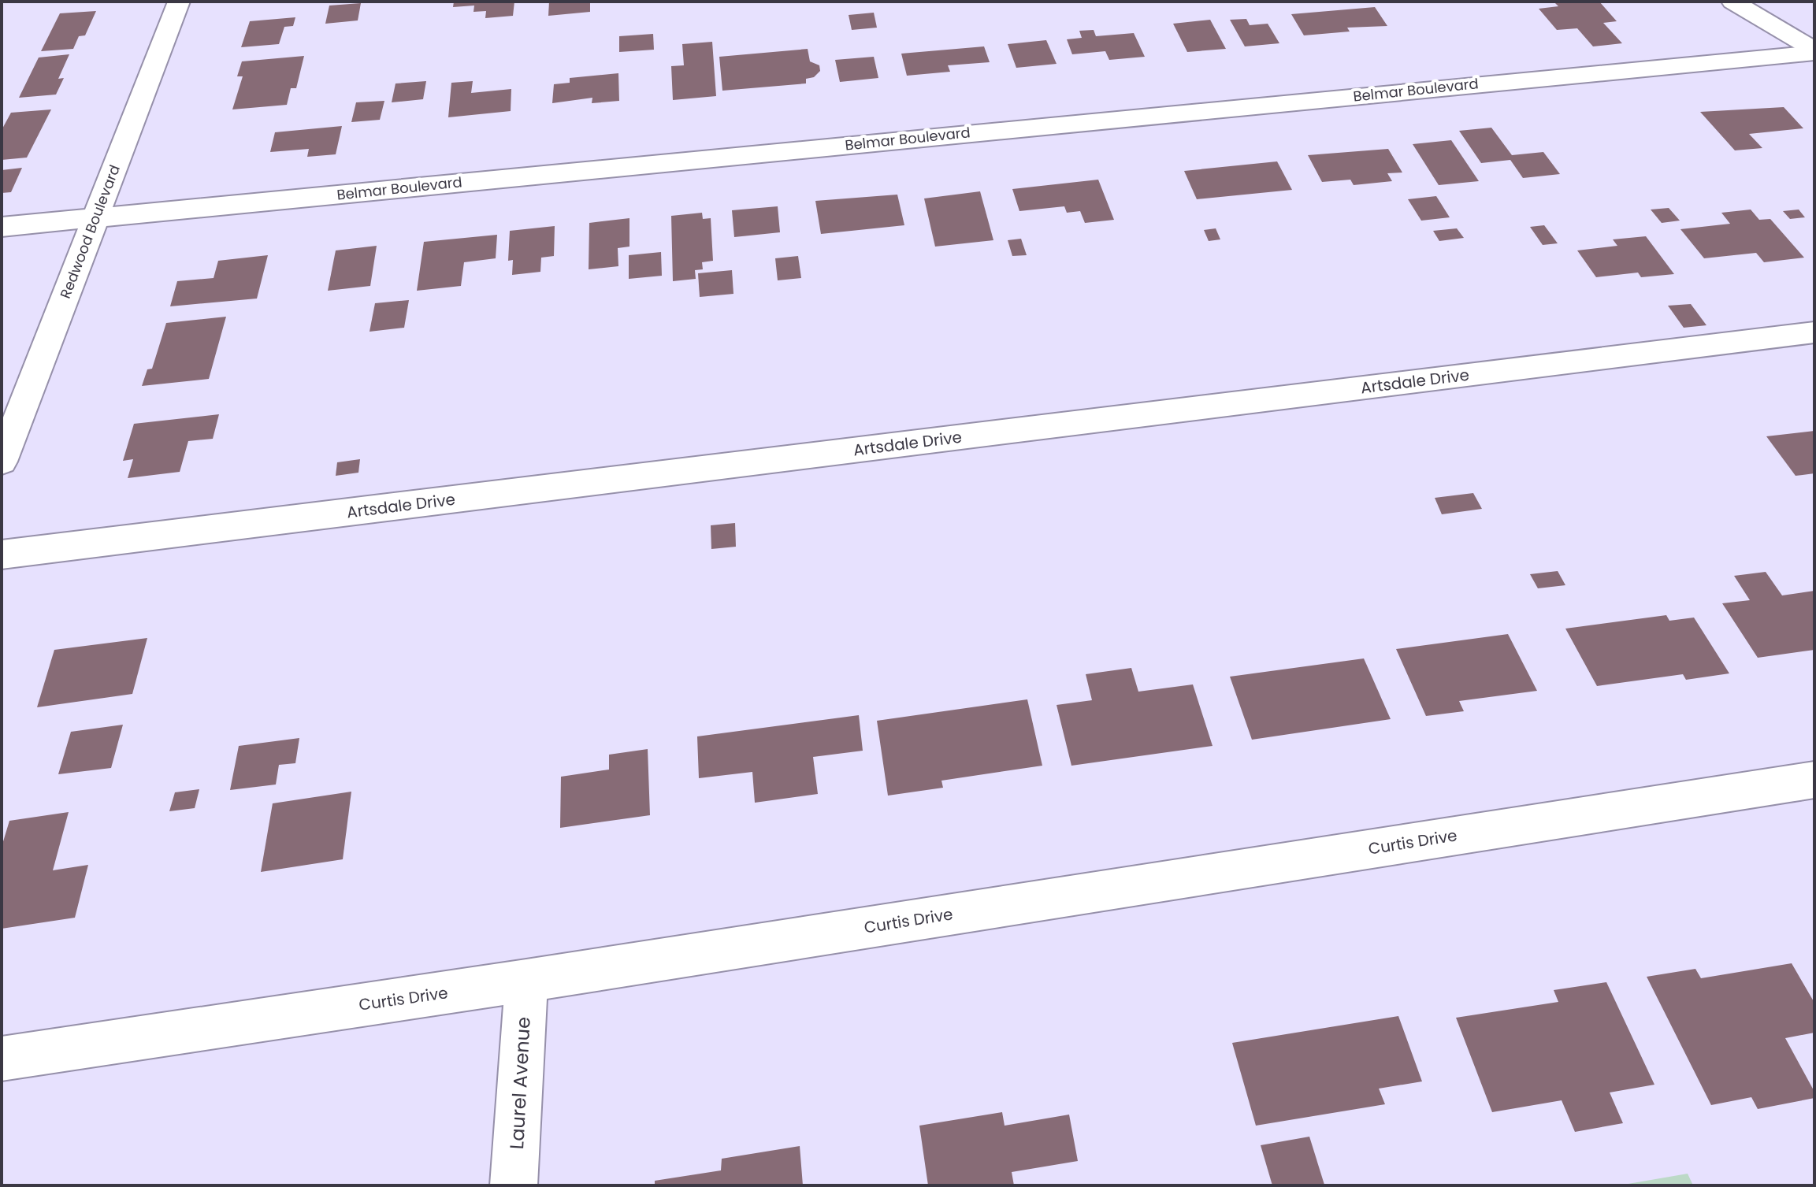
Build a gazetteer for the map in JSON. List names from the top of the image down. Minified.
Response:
{"streets":{"street":["Belmar Boulevard","Redwood Boulevard","Artsdale Drive","Curtis Drive","Laurel Avenue"]},"crossings":[["Belmar Boulevard","Redwood Boulevard"],["Curtis Drive","Laurel Avenue"]]}
